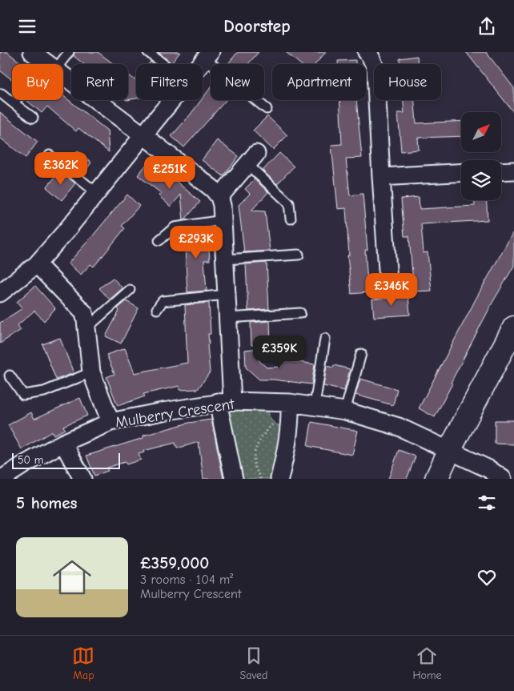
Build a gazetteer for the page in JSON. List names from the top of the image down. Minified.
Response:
{"streets":{"street":["Mulberry Crescent"]},"scale_bar":"50 m","north":"top right","page":{"header":"Doorstep","chip":["Buy","Rent","Filters","New","Apartment","House"],"price":["£362K","£251K","£293K","£346K","£359K"],"scale":"50 m","heading":"5 homes","list":[{"name":"£359,000","note":"3 rooms · 104 m² · Mulberry Crescent"}],"tabs":["Map","Saved","Home"]}}
